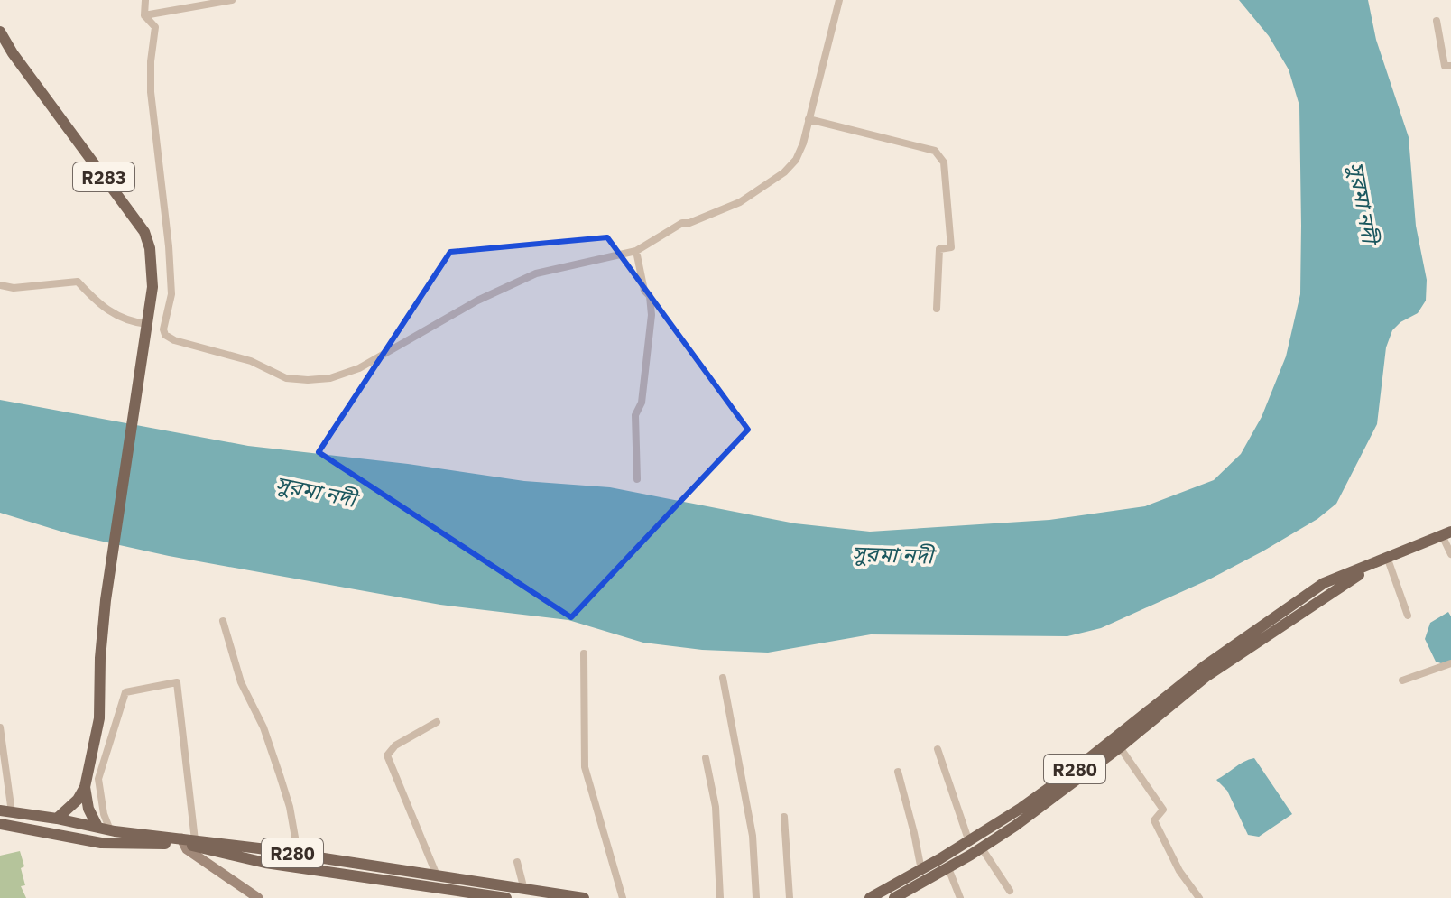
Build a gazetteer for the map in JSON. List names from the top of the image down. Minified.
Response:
{"streets":{"main road":["R283","R280"]},"water":["সুরমা নদী"]}
